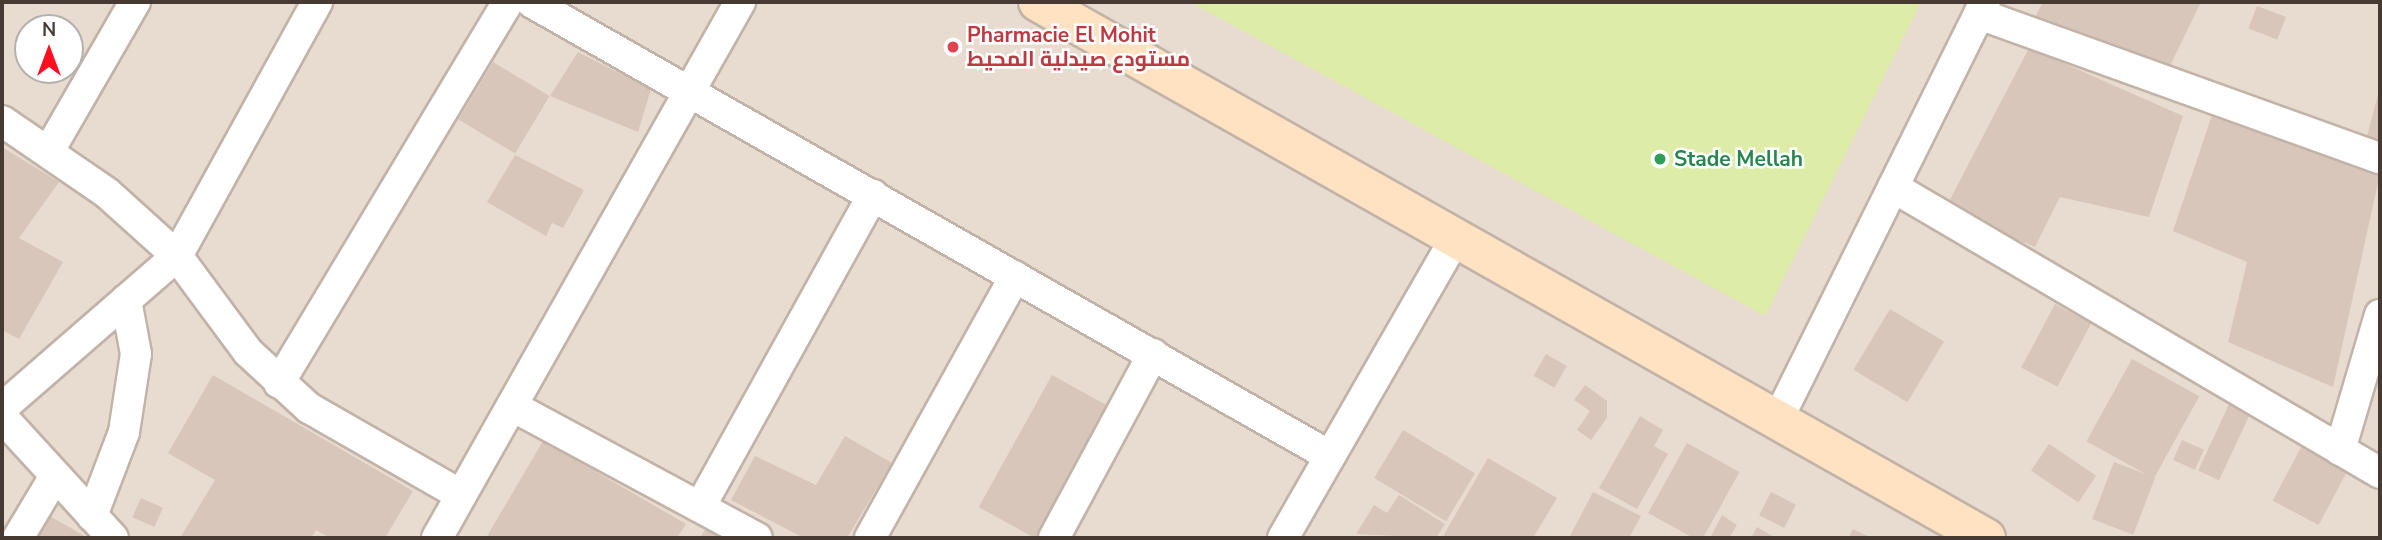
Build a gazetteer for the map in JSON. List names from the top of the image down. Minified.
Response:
{"places":["Pharmacie El Mohit مستودع صيدلية المحيط","Stade Mellah"],"north":"top"}
